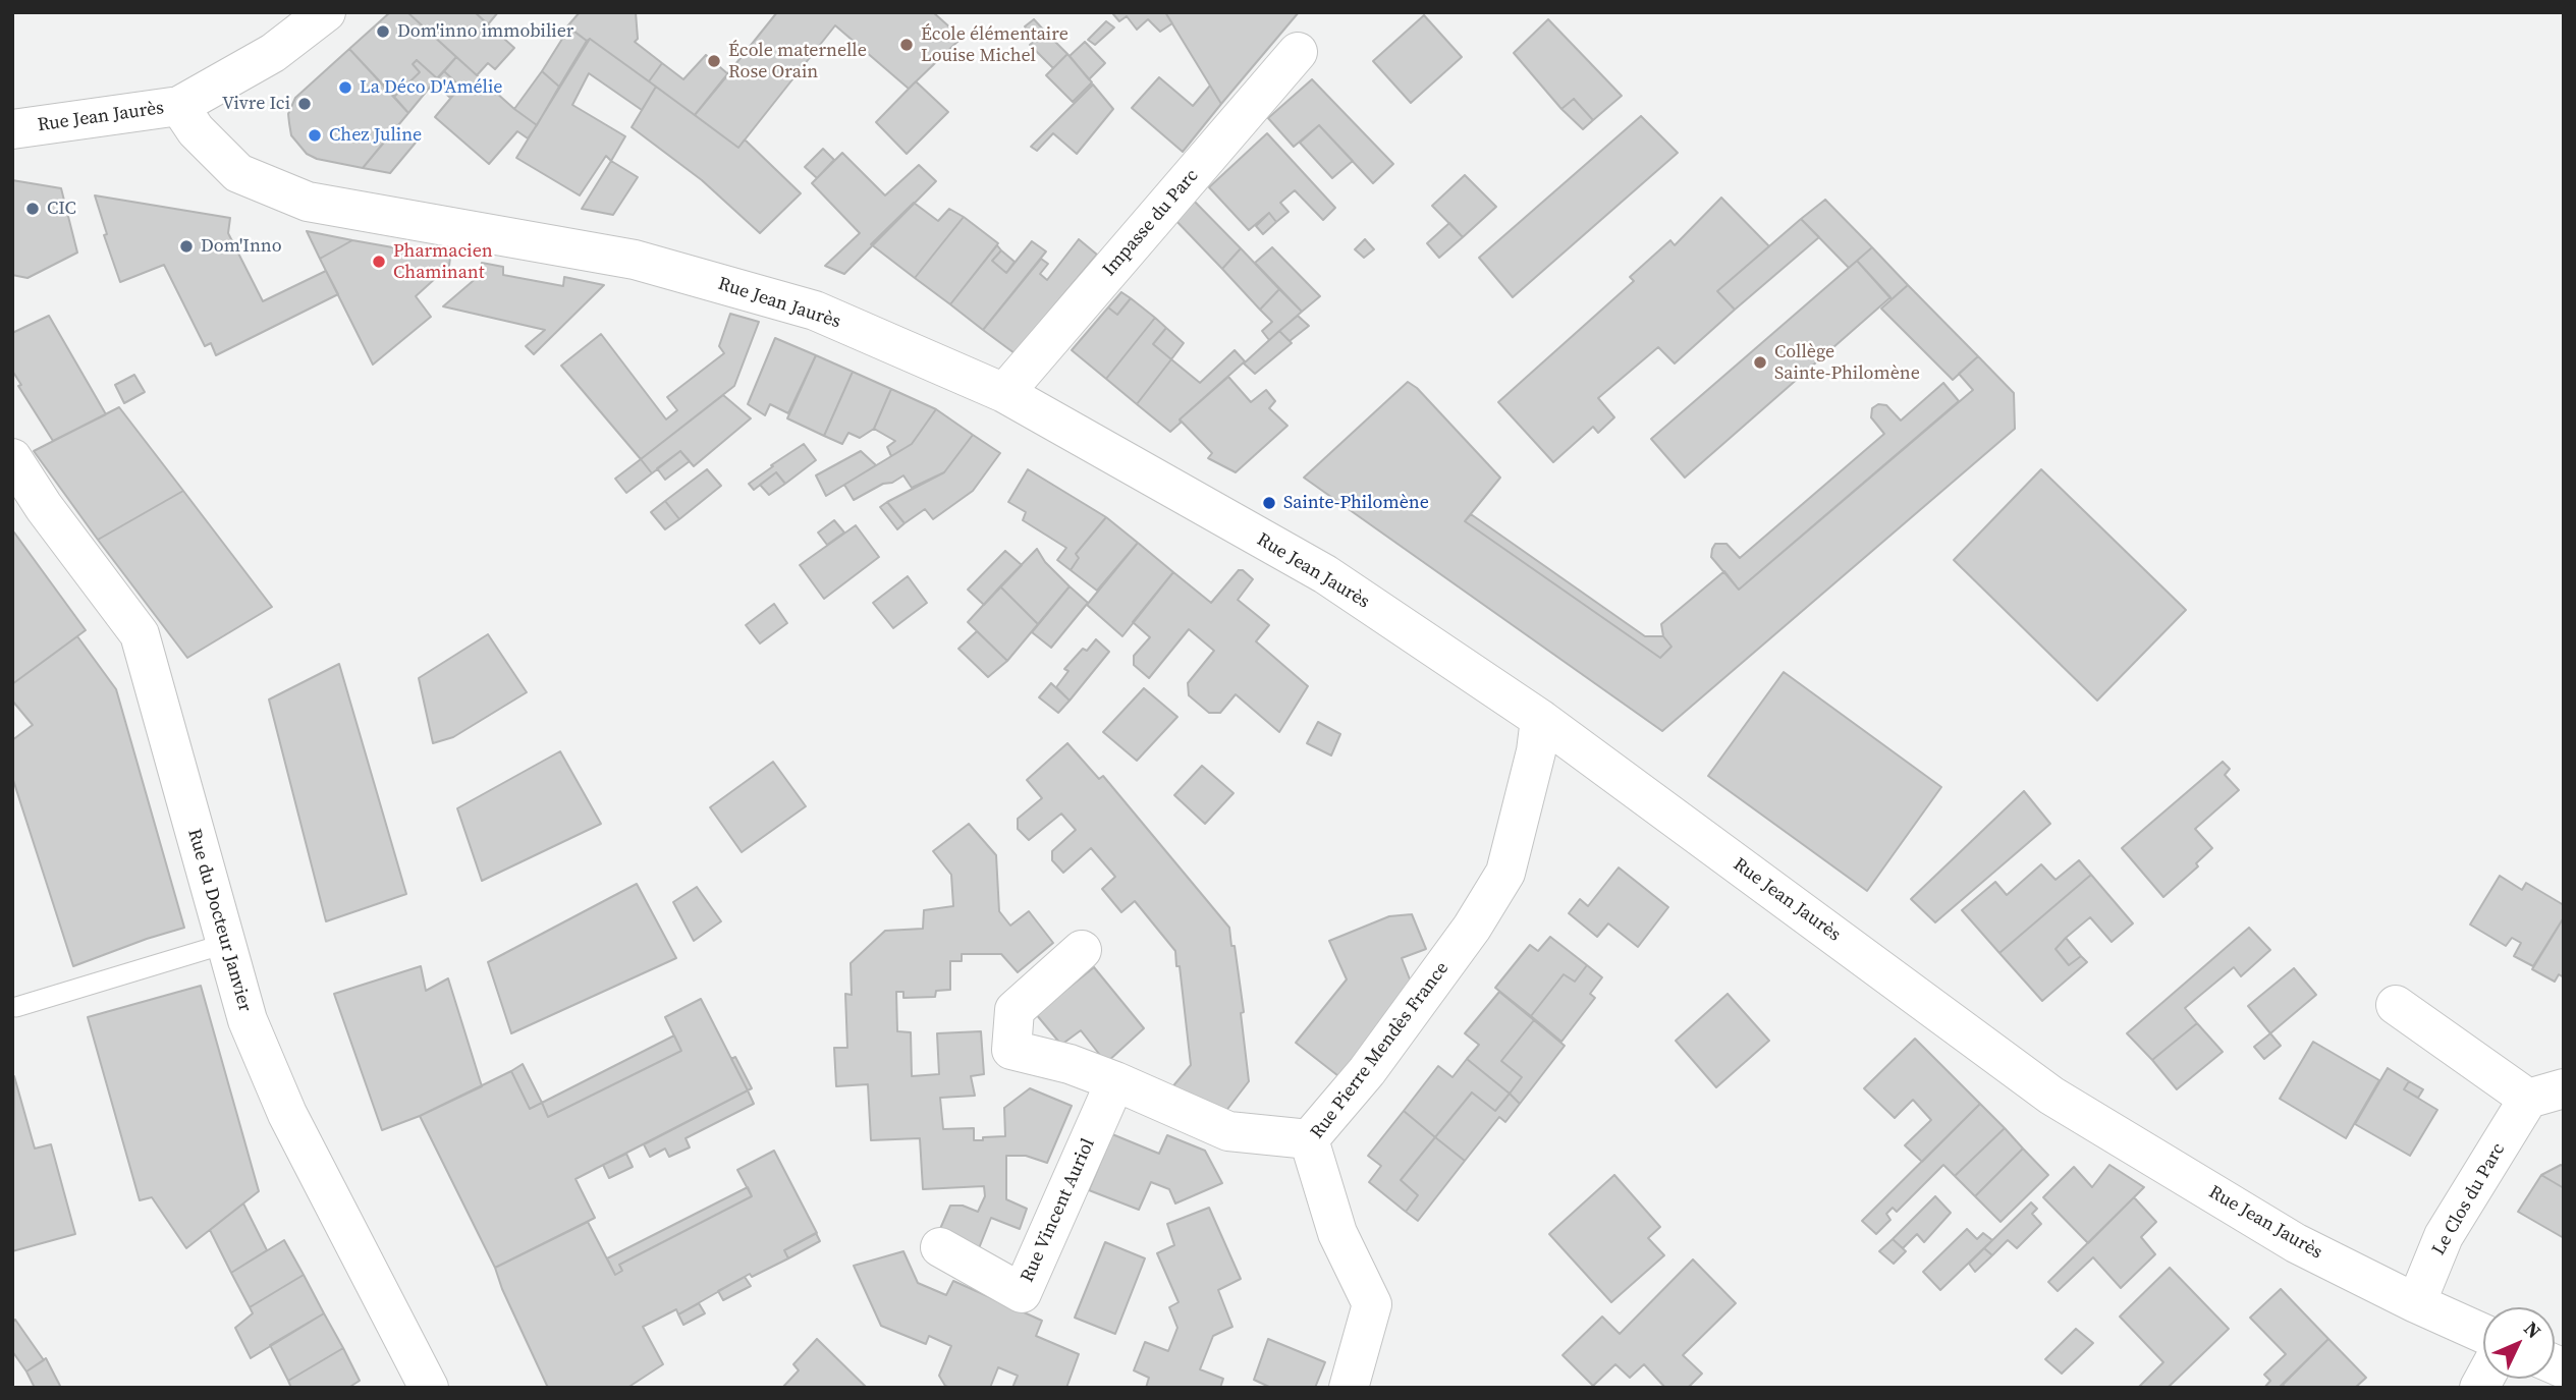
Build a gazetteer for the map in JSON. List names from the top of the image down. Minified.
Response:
{"streets":{"street":["Rue Jean Jaurès","Impasse du Parc","Rue du Docteur Janvier","Rue Pierre Mendès France","Le Clos du Parc","Rue Vincent Auriol"]},"crossings":[["Rue Jean Jaurès","Impasse du Parc"],["Rue Jean Jaurès","Rue Pierre Mendès France"],["Rue Jean Jaurès","Le Clos du Parc"]],"places":["Dom'inno immobilier","École élémentaire Louise Michel","École maternelle Rose Orain","La Déco D'Amélie","Vivre Ici","Chez Juline","CIC","Dom'Inno","Pharmacien Chaminant","Collège Sainte-Philomène","Sainte-Philomène"],"north":"top right"}
